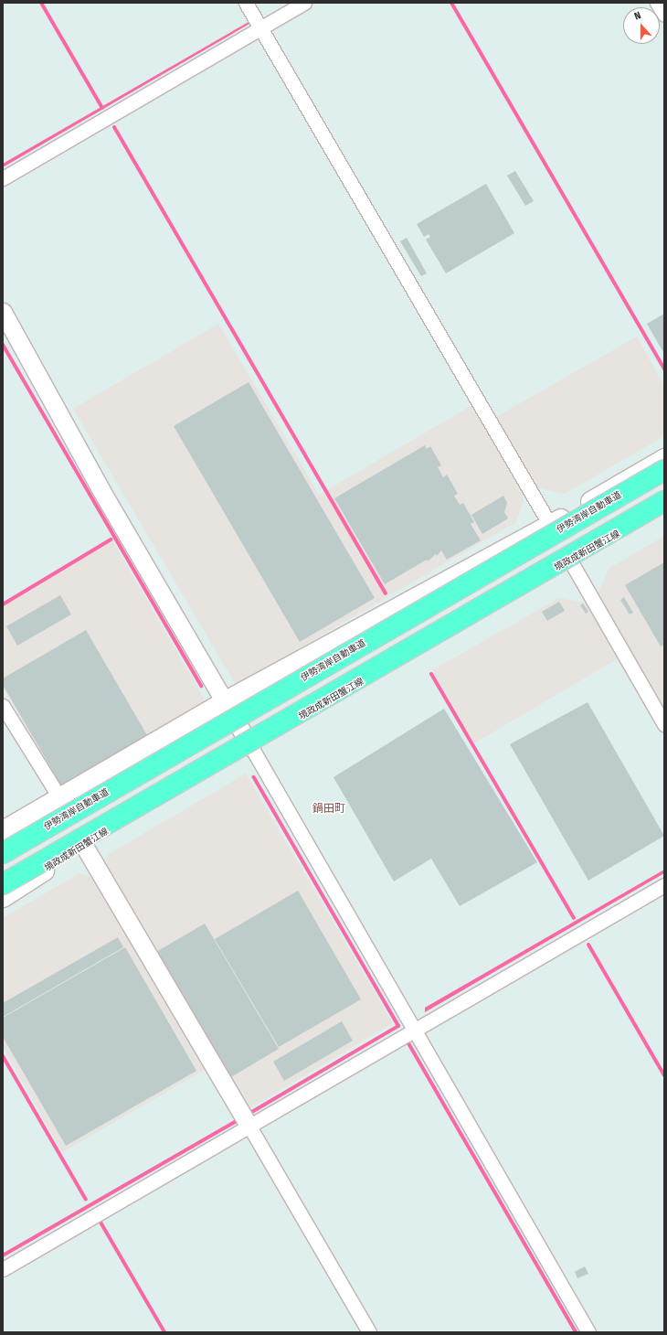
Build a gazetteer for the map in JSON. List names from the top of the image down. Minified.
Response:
{"streets":{"highway":["伊勢湾岸自動車道"],"main road":["境政成新田蟹江線"]},"districts":["鍋田町"],"north":"top"}
